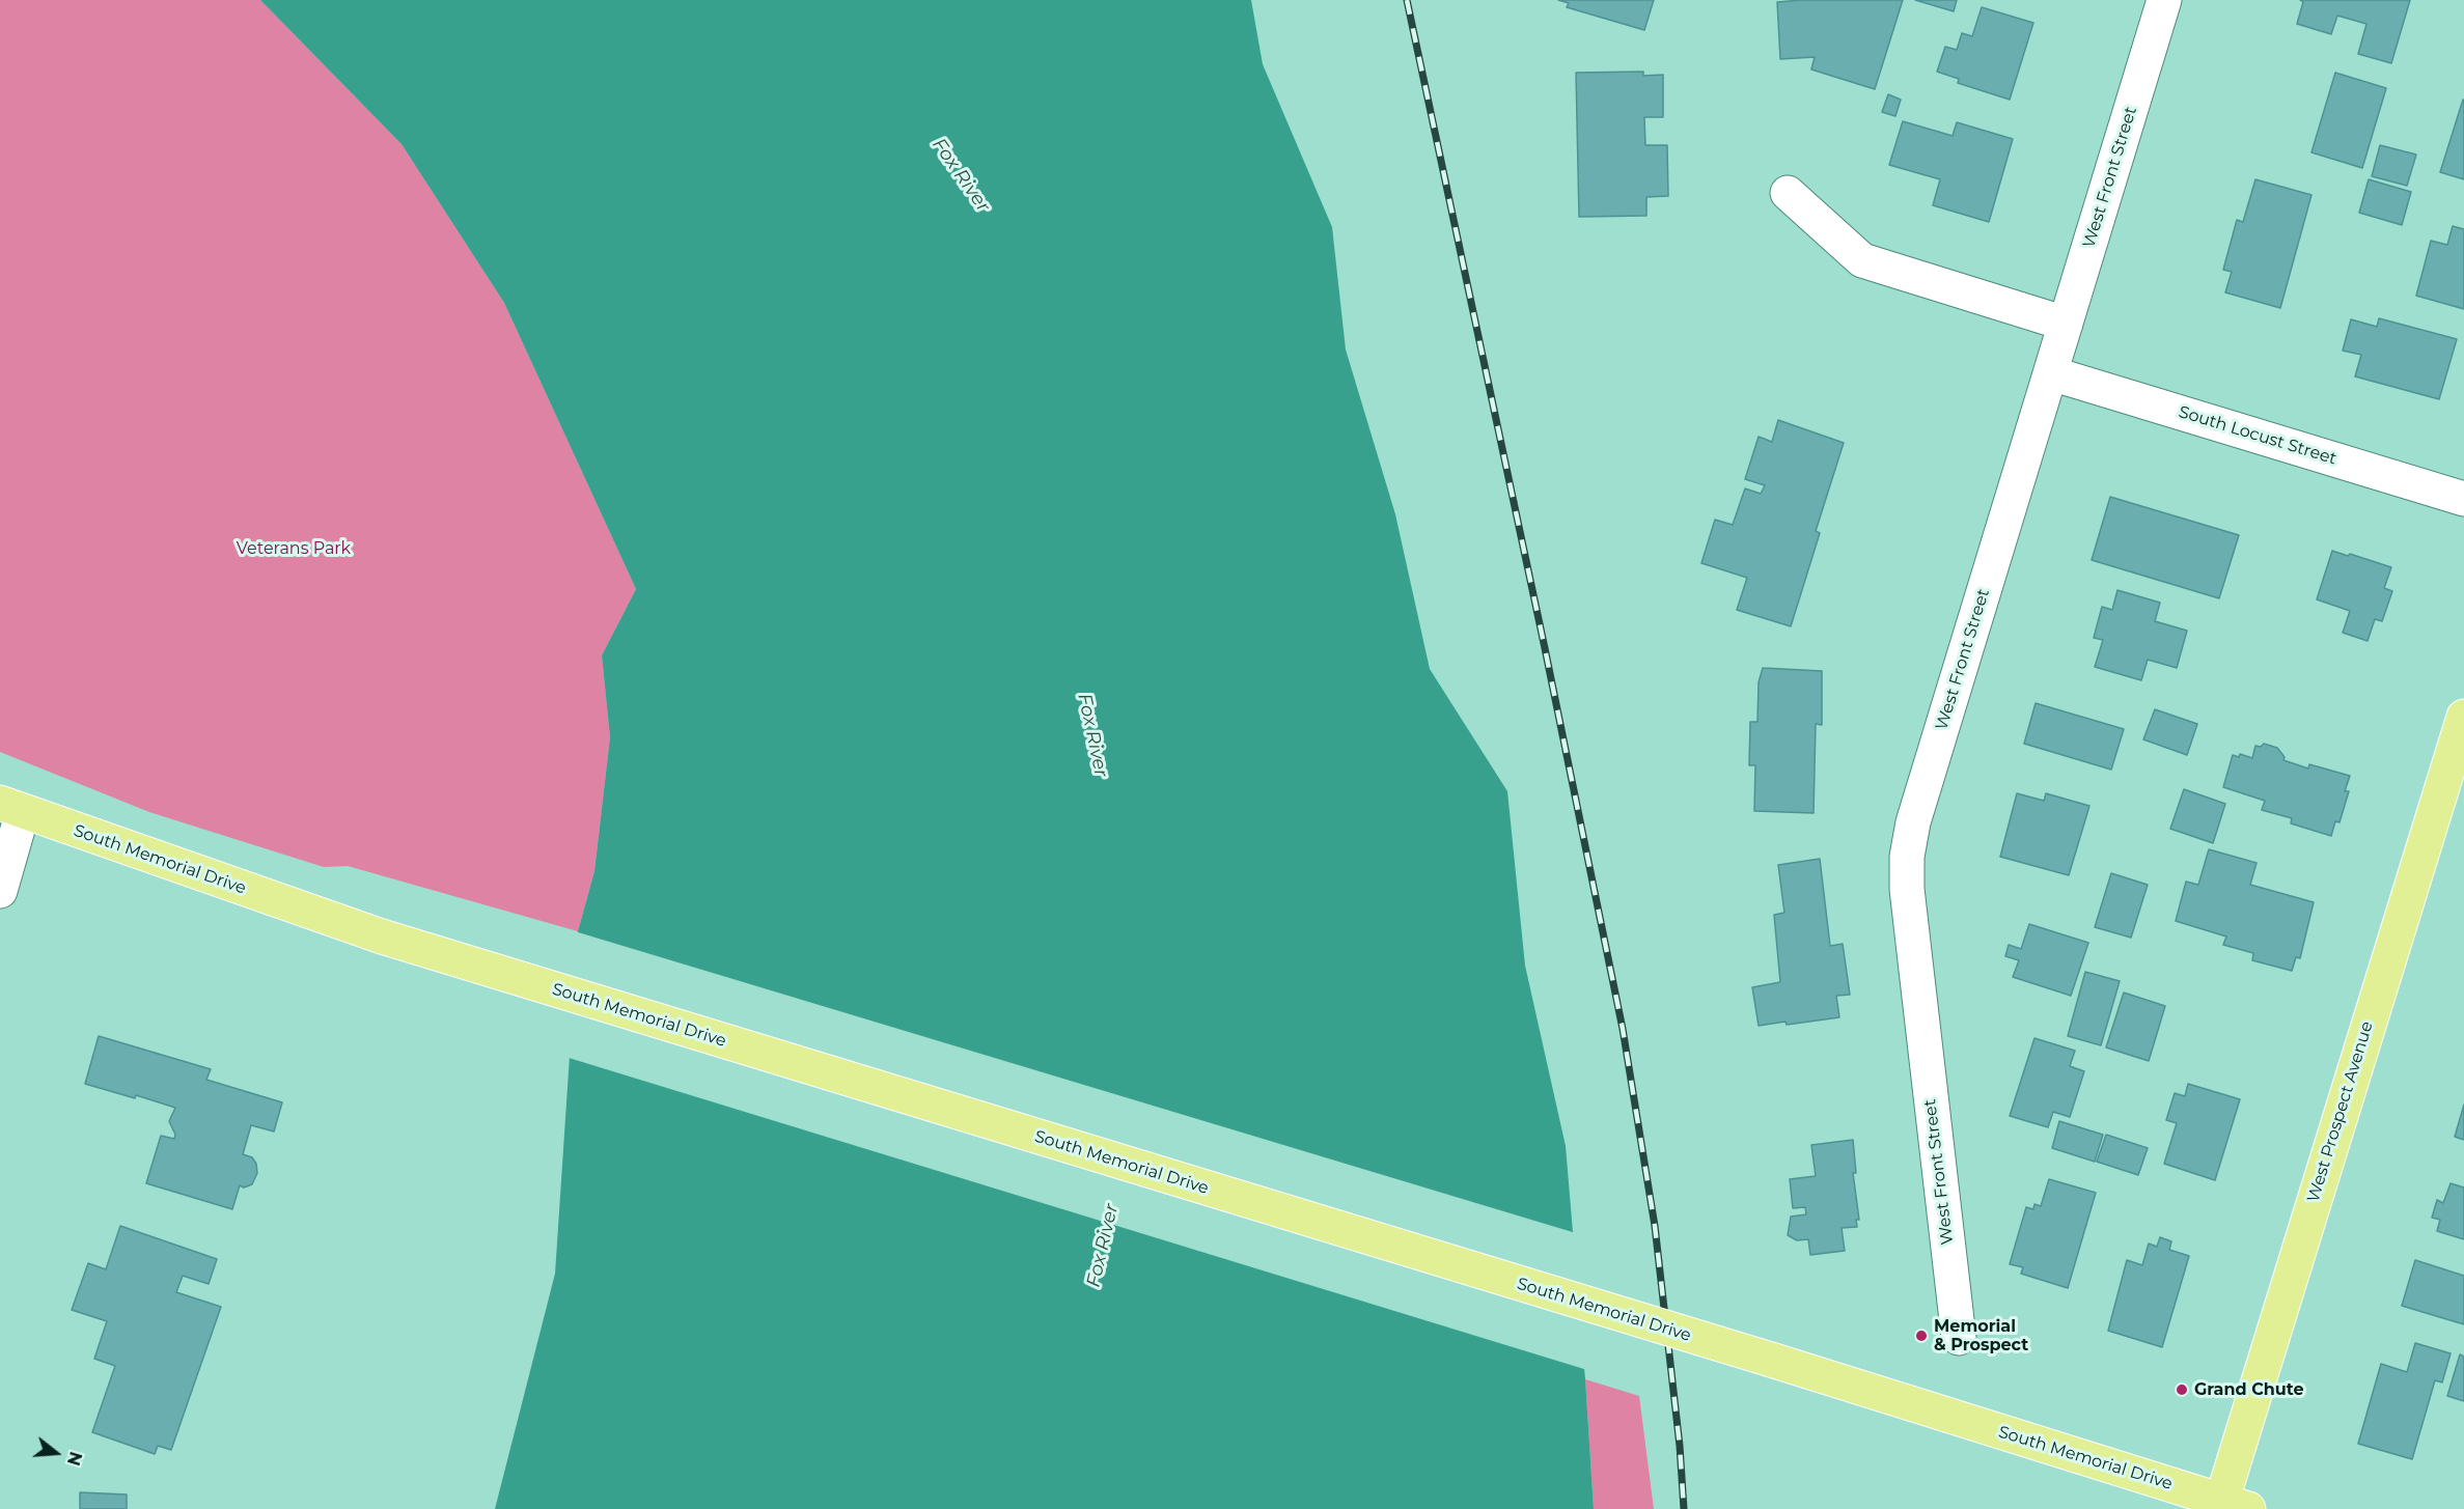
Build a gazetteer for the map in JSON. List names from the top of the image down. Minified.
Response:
{"streets":{"main road":["South Memorial Drive","West Prospect Avenue"],"street":["West Front Street","South Locust Street"]},"crossings":[["West Front Street","South Locust Street"],["South Memorial Drive","West Prospect Avenue"]],"water":["Fox River"],"parks":["Veterans Park"],"places":["Memorial & Prospect","Grand Chute"],"north":"right"}
